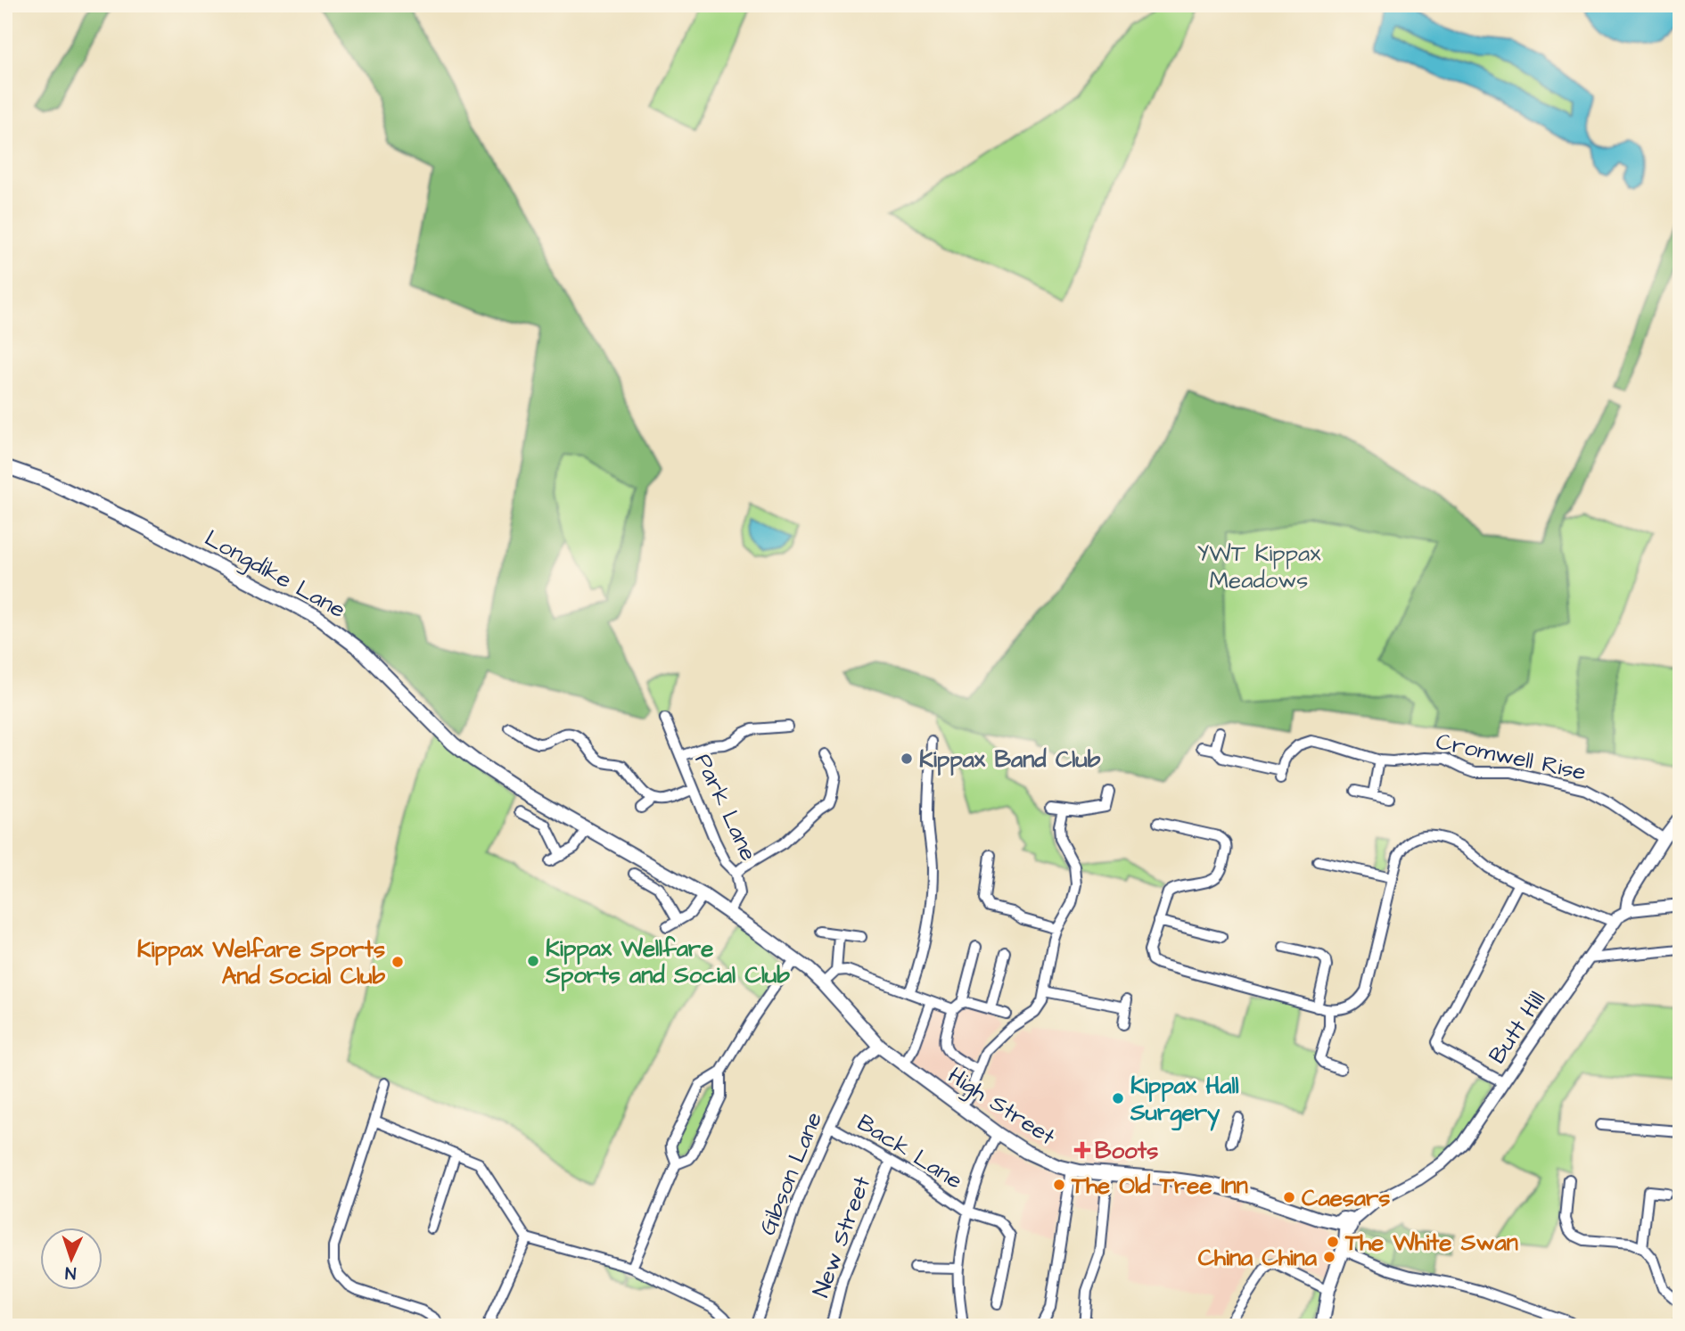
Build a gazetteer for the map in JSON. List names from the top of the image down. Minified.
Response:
{"streets":{"main road":["Longdike Lane","High Street"],"street":["Cromwell Rise","Park Lane","Butt Hill","Back Lane","Gibson Lane","New Street"]},"crossings":[["Longdike Lane","Park Lane"],["Longdike Lane","High Street"],["Butt Hill","High Street"],["High Street","Gibson Lane"],["Back Lane","Gibson Lane"],["Back Lane","New Street"]],"parks":["YWT Kippax Meadows"],"places":{"other":["Kippax Band Club","Kippax Wellfare Sports and Social Club","Kippax Welfare Sports And Social Club","Kippax Hall Surgery","The Old Tree Inn","Caesars","The White Swan","China China"],"health":["Boots"]},"north":"bottom"}
